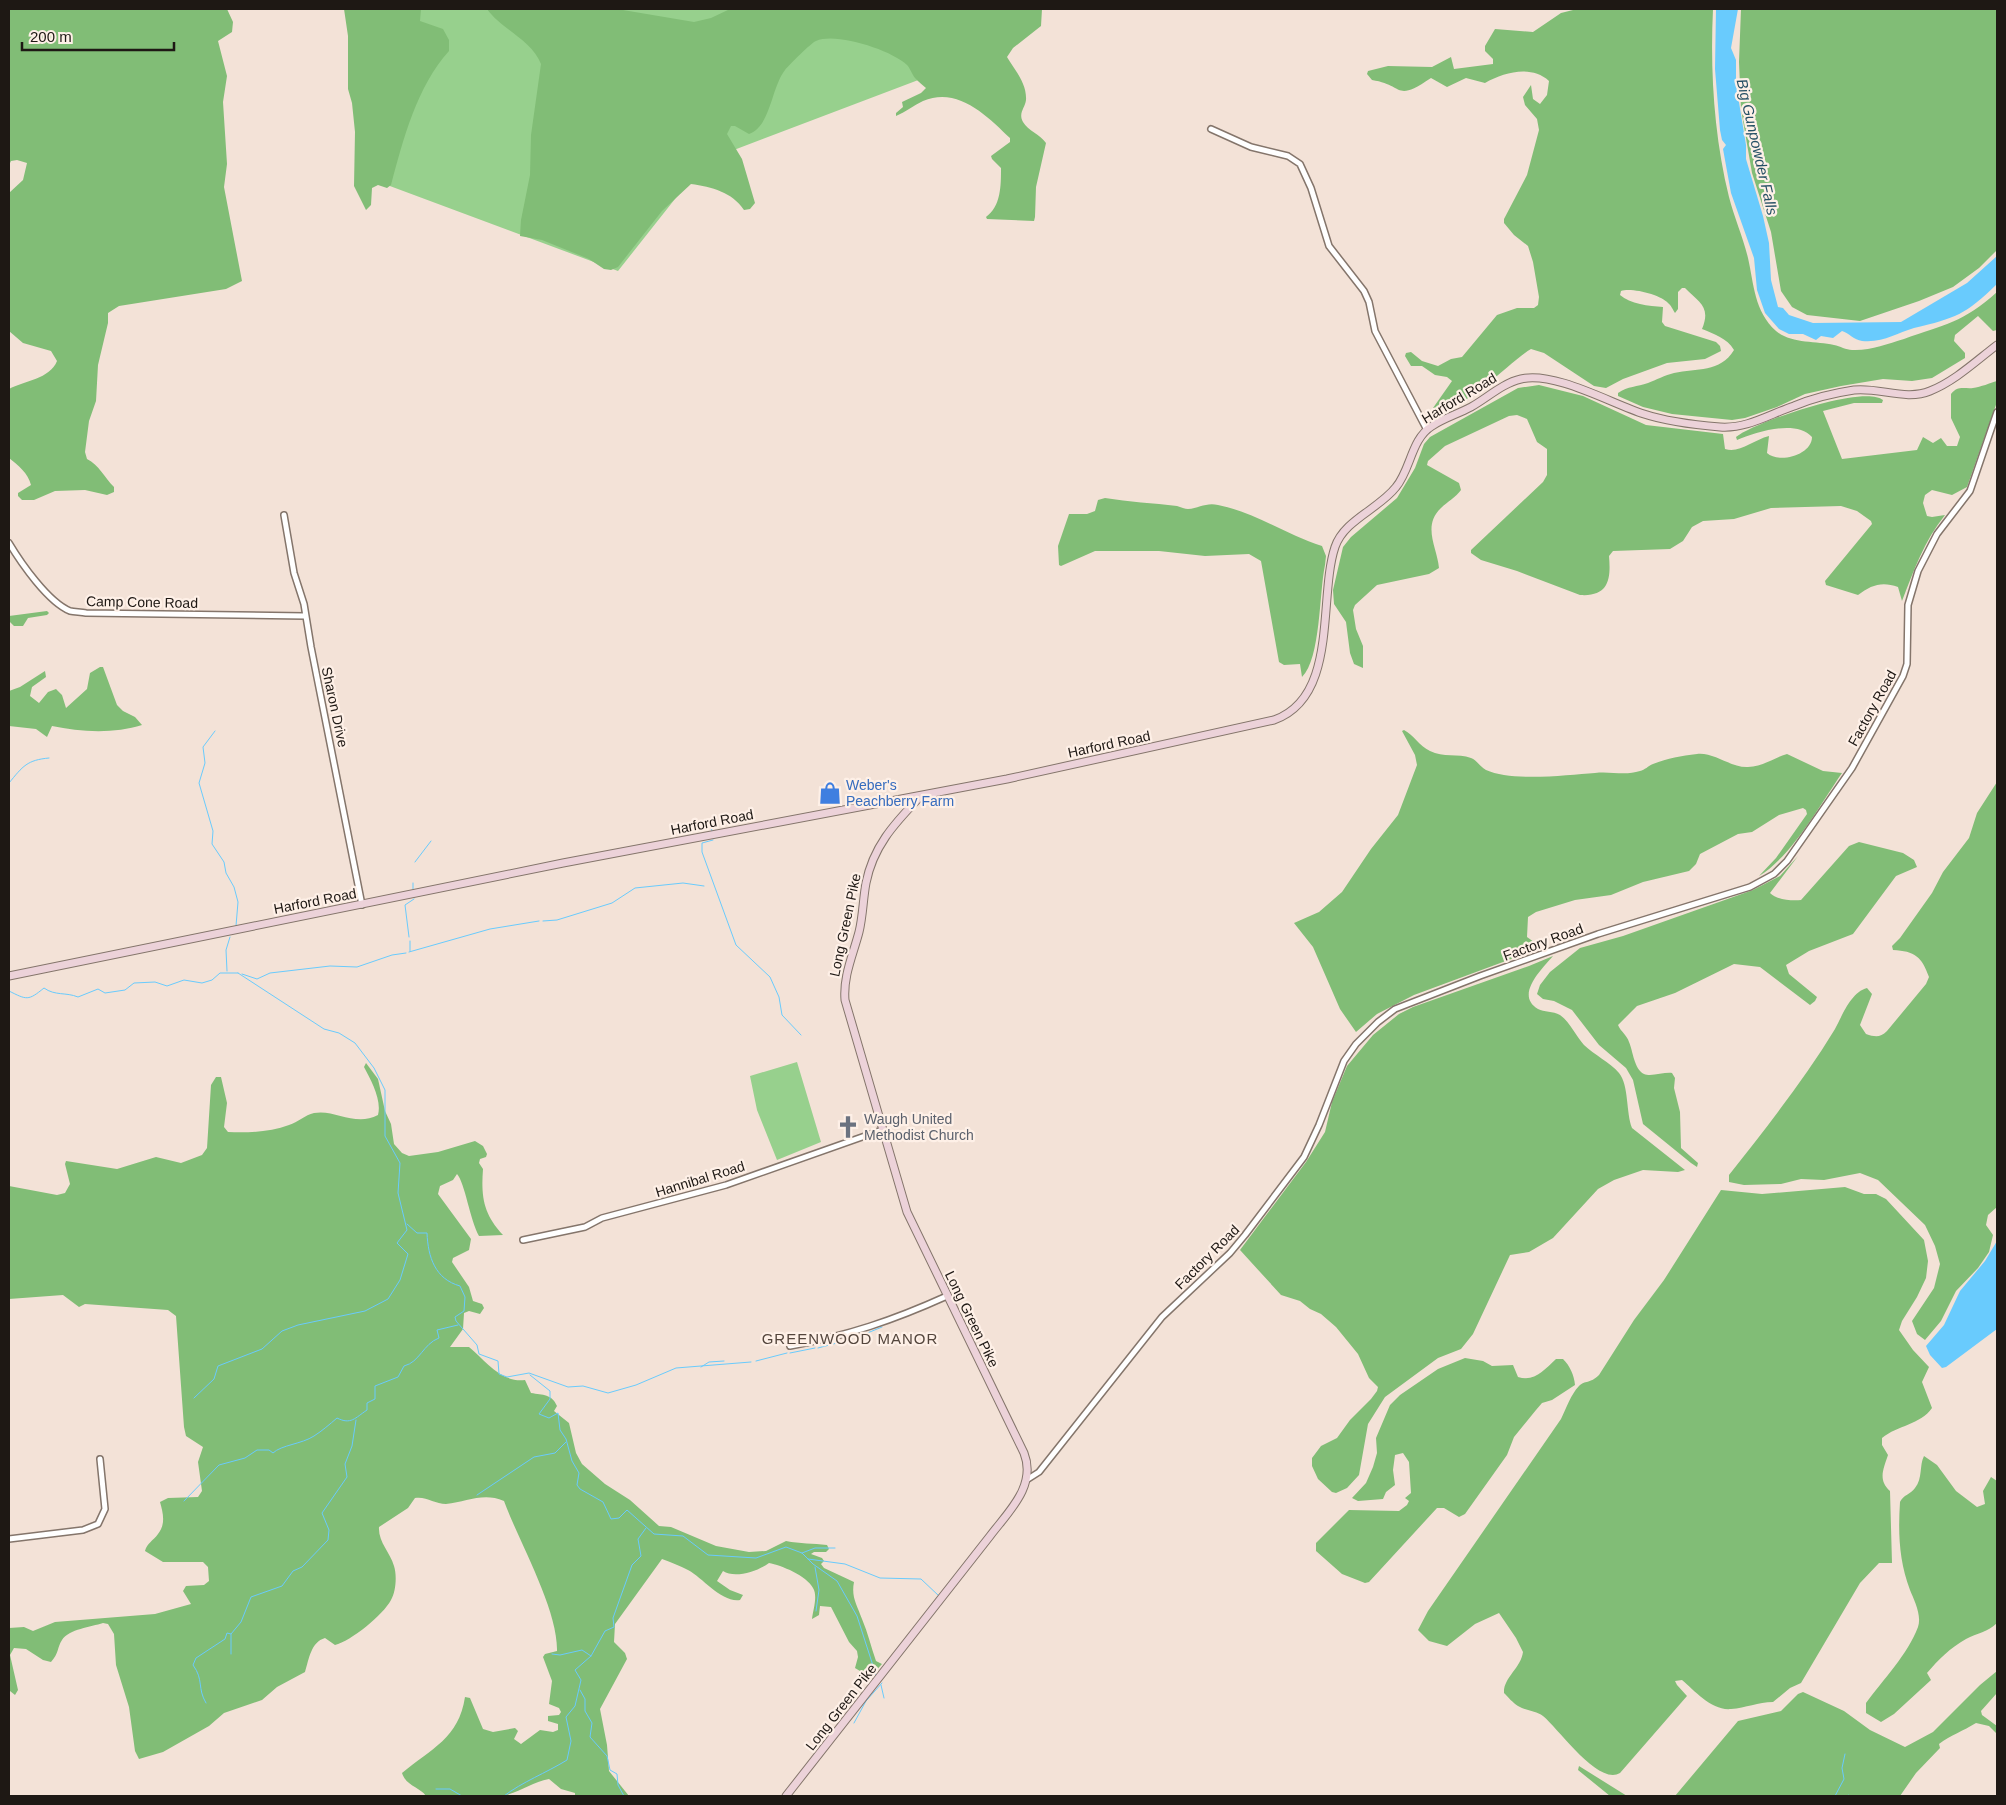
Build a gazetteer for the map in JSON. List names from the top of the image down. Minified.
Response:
{"streets":{"main road":["Harford Road","Long Green Pike"],"street":["Camp Cone Road","Sharon Drive","Factory Road","Hannibal Road"]},"crossings":[["Harford Road","Sharon Drive"],["Harford Road","Long Green Pike"],["Camp Cone Road","Sharon Drive"],["Factory Road","Long Green Pike"],["Long Green Pike","Hannibal Road"]],"districts":["GREENWOOD MANOR"],"water":["Big Gunpowder Falls"],"places":{"shop":["Weber's Peachberry Farm"],"church":["Waugh United Methodist Church"]},"scale_bar":"200 m"}
